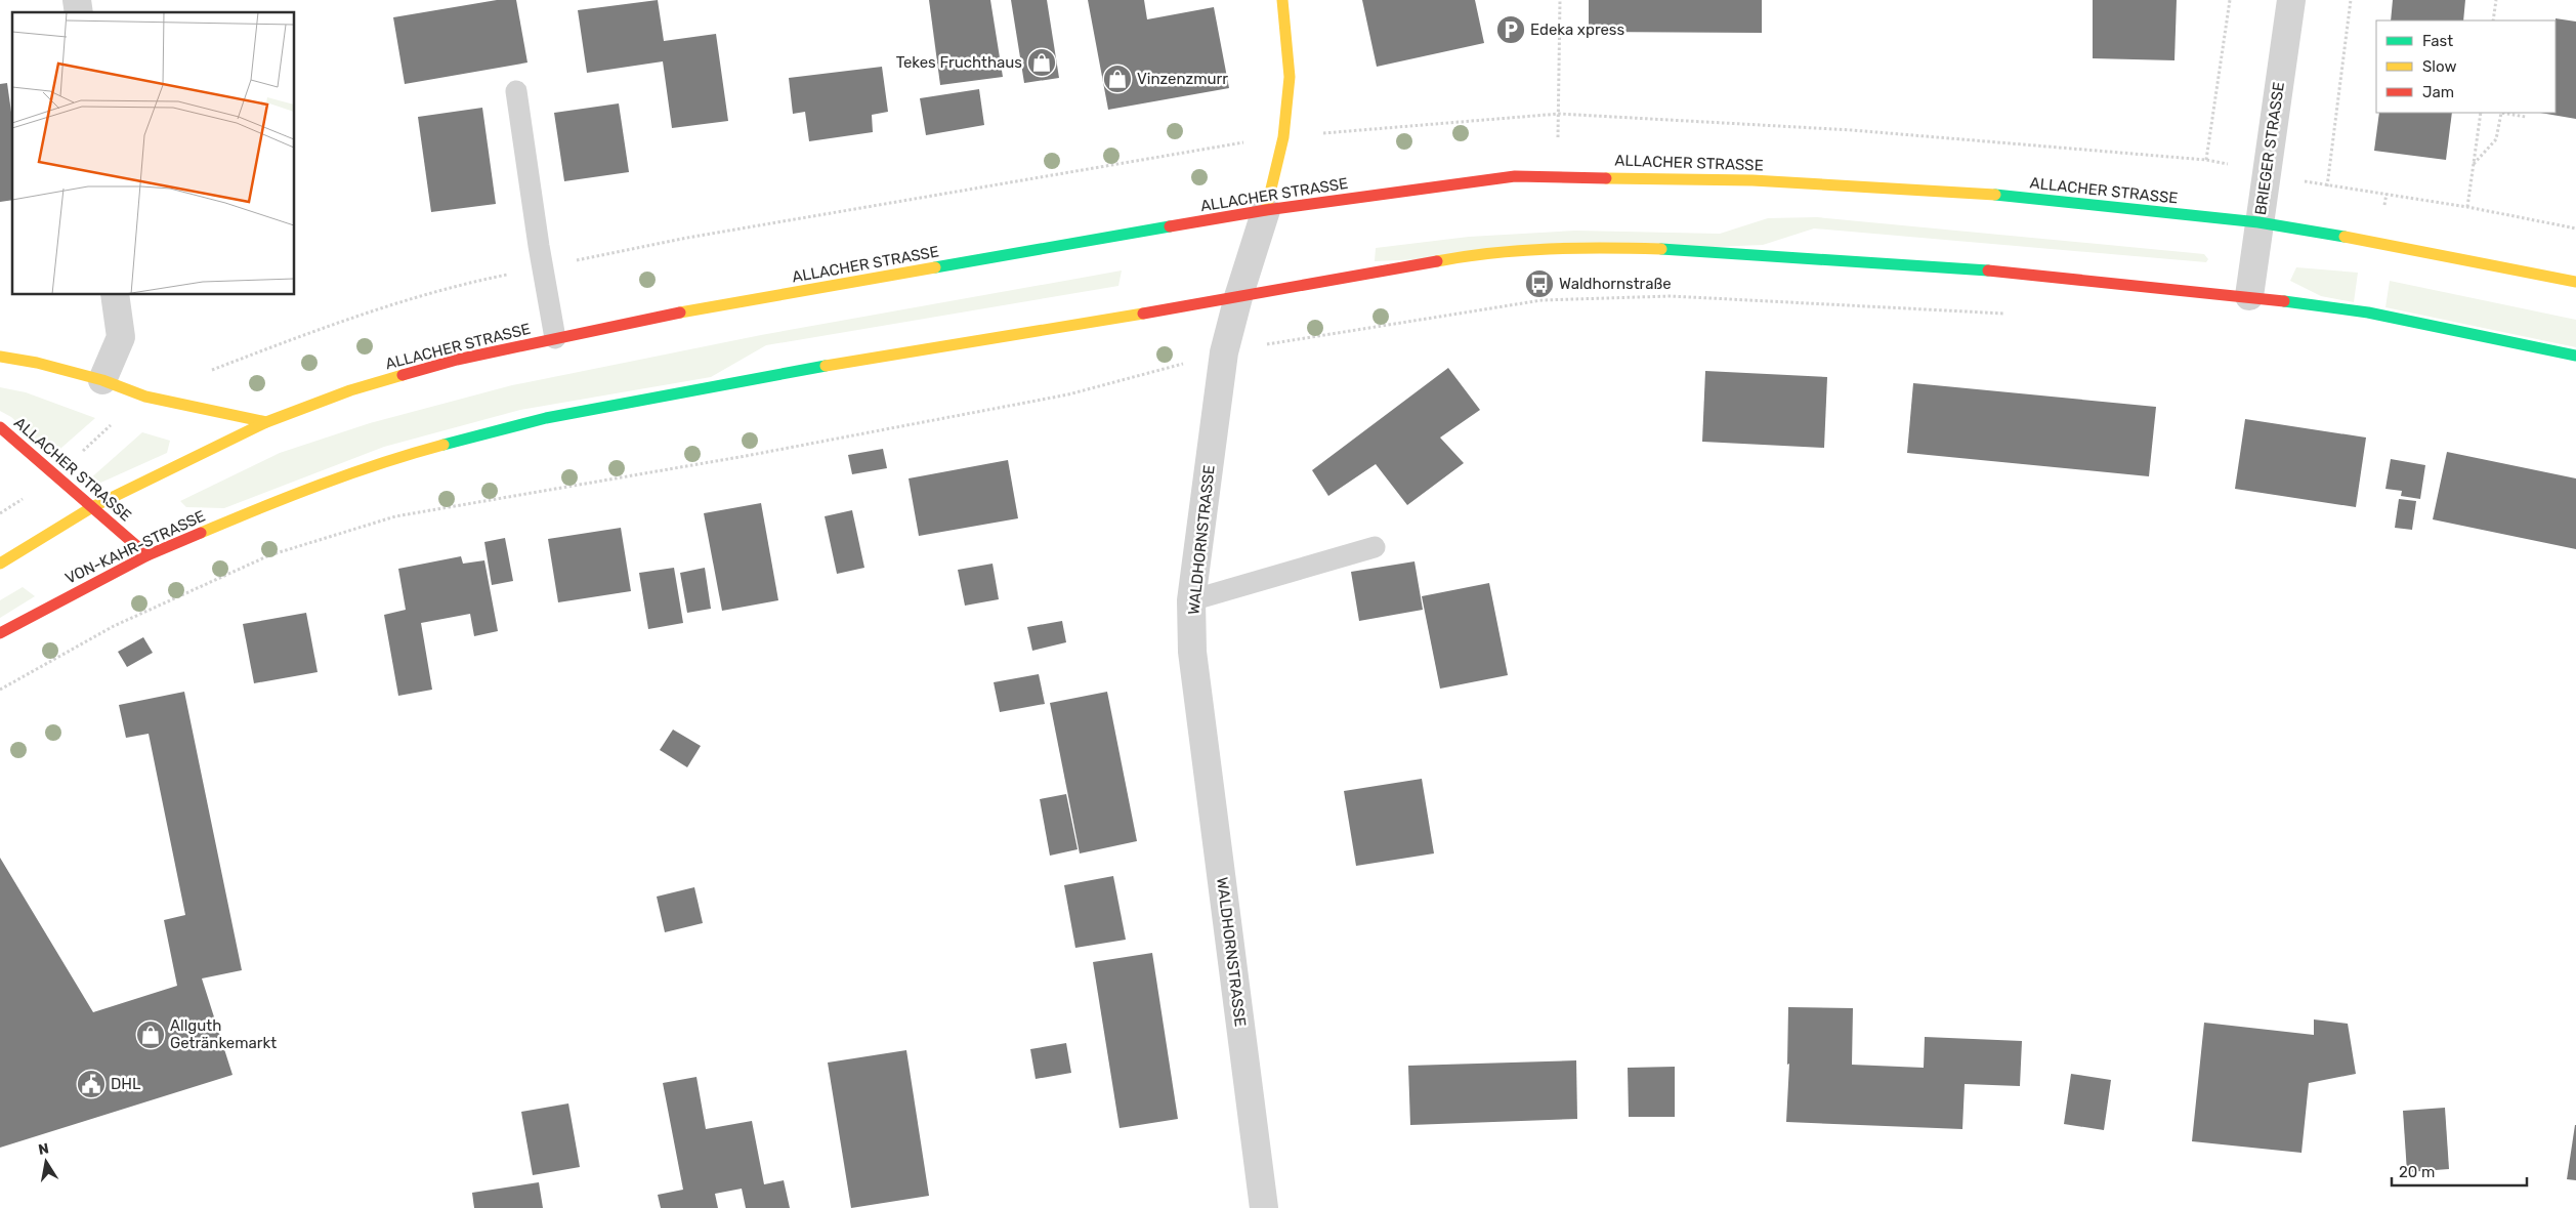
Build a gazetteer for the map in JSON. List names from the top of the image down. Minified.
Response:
{"streets":{"main road":["ALLACHER STRASSE","WALDHORNSTRASSE","VON-KAHR-STRASSE"],"street":["BRIEGER STRASSE"]},"crossings":[["BRIEGER STRASSE","ALLACHER STRASSE"],["ALLACHER STRASSE","WALDHORNSTRASSE"],["ALLACHER STRASSE","VON-KAHR-STRASSE"],["WALDHORNSTRASSE","VON-KAHR-STRASSE"]],"places":{"parking":["Edeka xpress"],"shop":["Tekes Fruchthaus","Vinzenzmurr","Allguth Getränkemarkt"],"bus stop":["Waldhornstraße"],"public building":["DHL"]},"legend":["Fast","Slow","Jam"],"scale_bar":"20 m","north":"top"}
